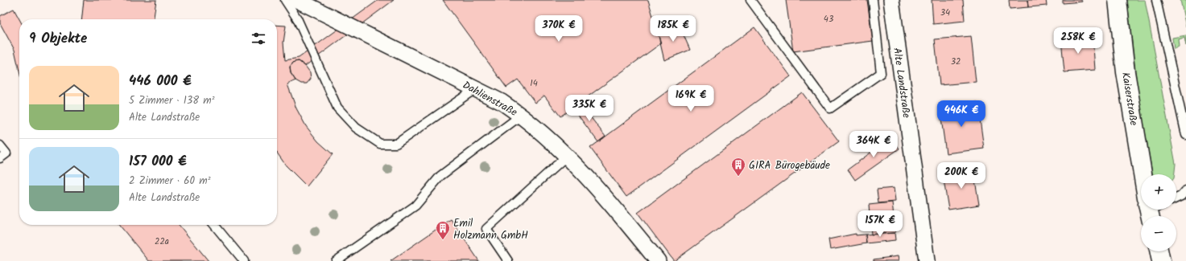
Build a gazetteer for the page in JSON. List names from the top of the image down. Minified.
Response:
{"streets":{"main road":["Kaiserstraße"],"street":["Alte Landstraße","Dahlienstraße"]},"places":{"building":["GIRA Bürogebäude","Emil Holzmann GmbH"]},"house_numbers":["34","43","32","14","22a"],"page":{"price":["370K €","185K €","258K €","169K €","335K €","446K €","364K €","200K €","157K €"],"heading":"9 Objekte","list":[{"name":"446 000 €","note":"5 Zimmer · 138 m² · Alte Landstraße"},{"name":"157 000 €","note":"2 Zimmer · 60 m² · Alte Landstraße"}],"map_buttons":["+","−"]}}
